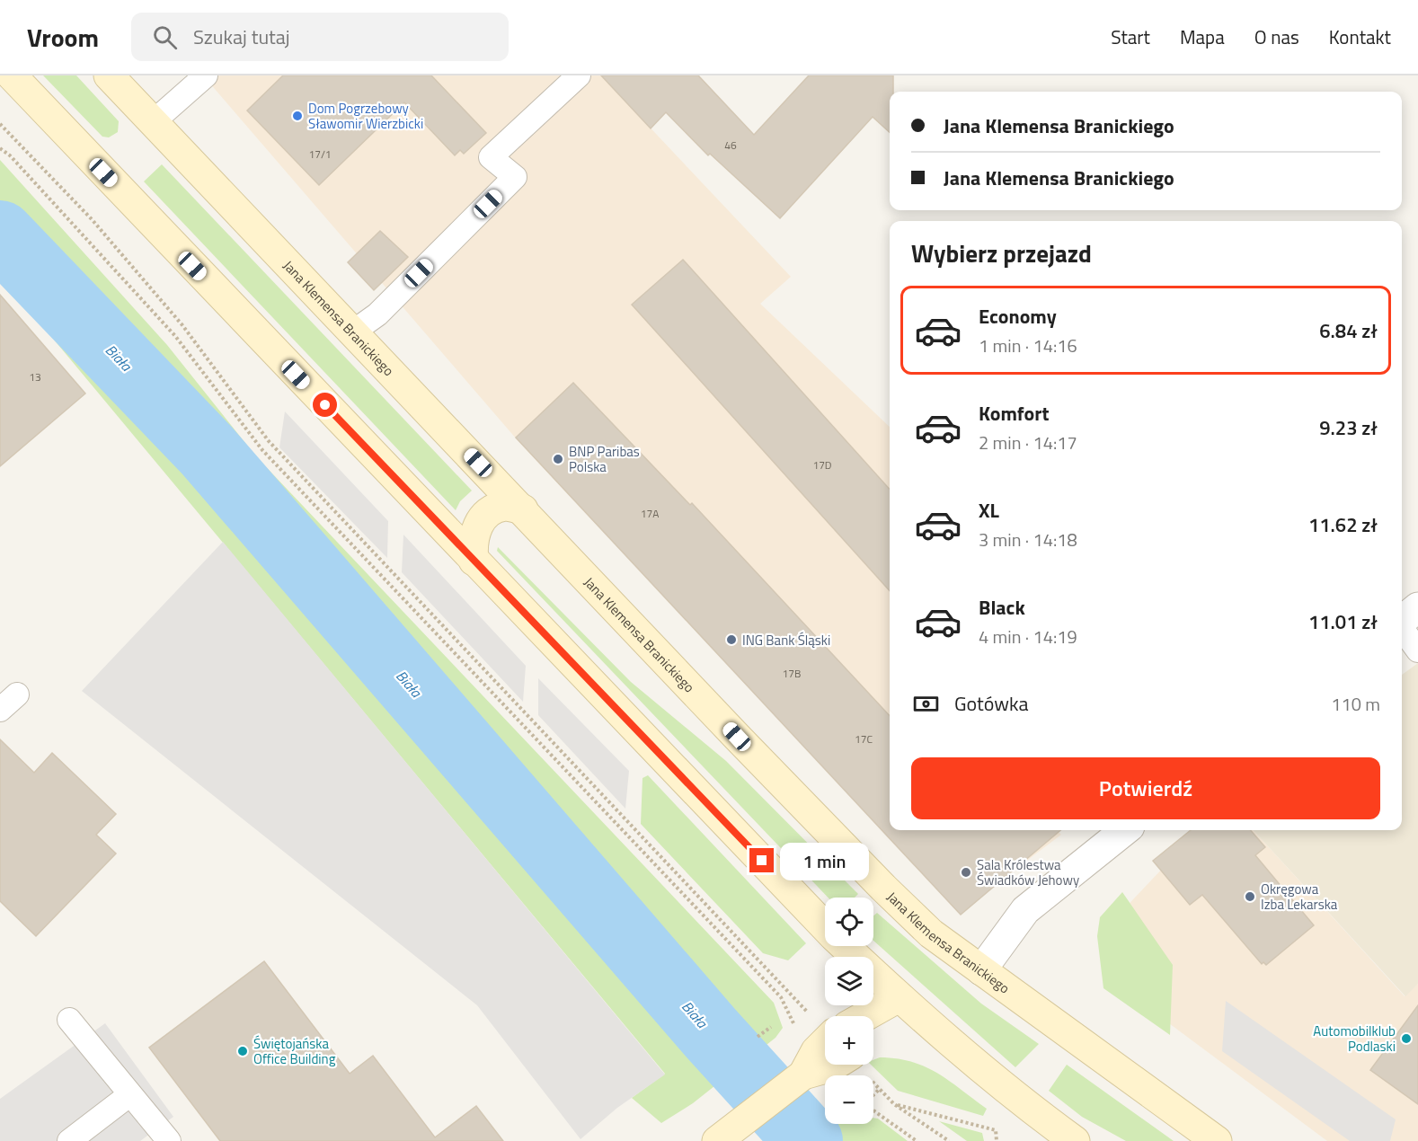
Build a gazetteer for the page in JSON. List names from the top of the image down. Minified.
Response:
{"streets":{"main road":["Jana Klemensa Branickiego"]},"water":["Biała"],"places":["Dom Pogrzebowy Sławomir Wierzbicki","BNP Paribas Polska","ING Bank Śląski","Sala Królestwa Świadków Jehowy","Okręgowa Izba Lekarska","Automobilklub Podlaski","Świętojańska Office Building"],"house_numbers":["46","17/1","13","17D","17A","17B","17C"],"page":{"header":"Vroom","search":"Szukaj tutaj","nav":["Start","Mapa","O nas","Kontakt"],"banner":["Jana Klemensa Branickiego","Jana Klemensa Branickiego"],"heading":"Wybierz przejazd","list":[{"name":"Economy","note":"1 min · 14:16","value":"6.84 zł"},{"name":"Komfort","note":"2 min · 14:17","value":"9.23 zł"},{"name":"XL","note":"3 min · 14:18","value":"11.62 zł"},{"name":"Black","note":"4 min · 14:19","value":"11.01 zł"}],"pay":["Gotówka","110 m"],"buttons":"Potwierdź","bubble":"1 min","map_buttons":["+","−"]}}
